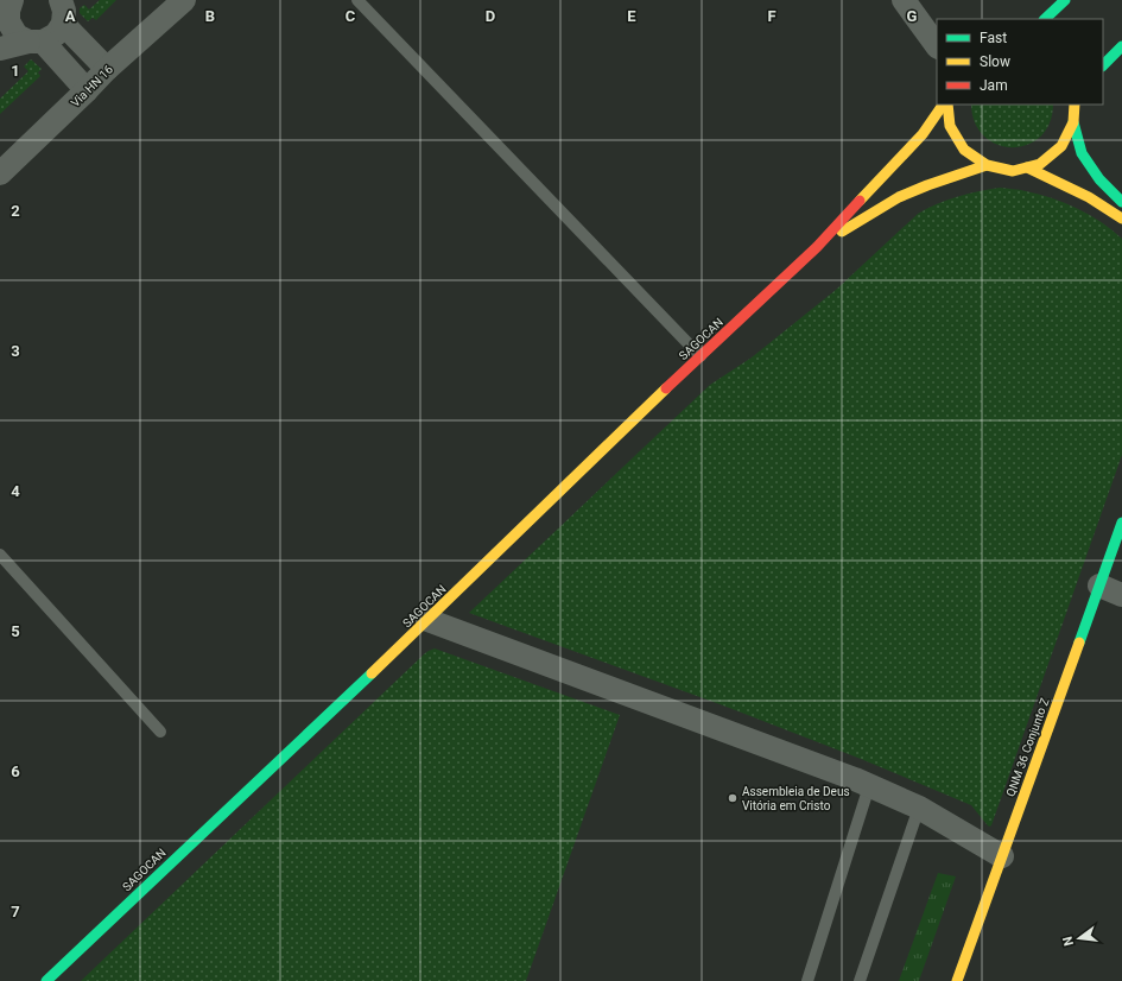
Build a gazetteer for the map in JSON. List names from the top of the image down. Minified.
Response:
{"streets":{"street":["Via HN 16","SAGOCAN","QNM 36 Conjunto Z"]},"places":["Assembleia de Deus Vitória em Cristo"],"legend":["Fast","Slow","Jam"],"north":"left","grid":{"columns":["A","B","C","D","E","F","G"],"rows":["1","2","3","4","5","6","7"]}}
